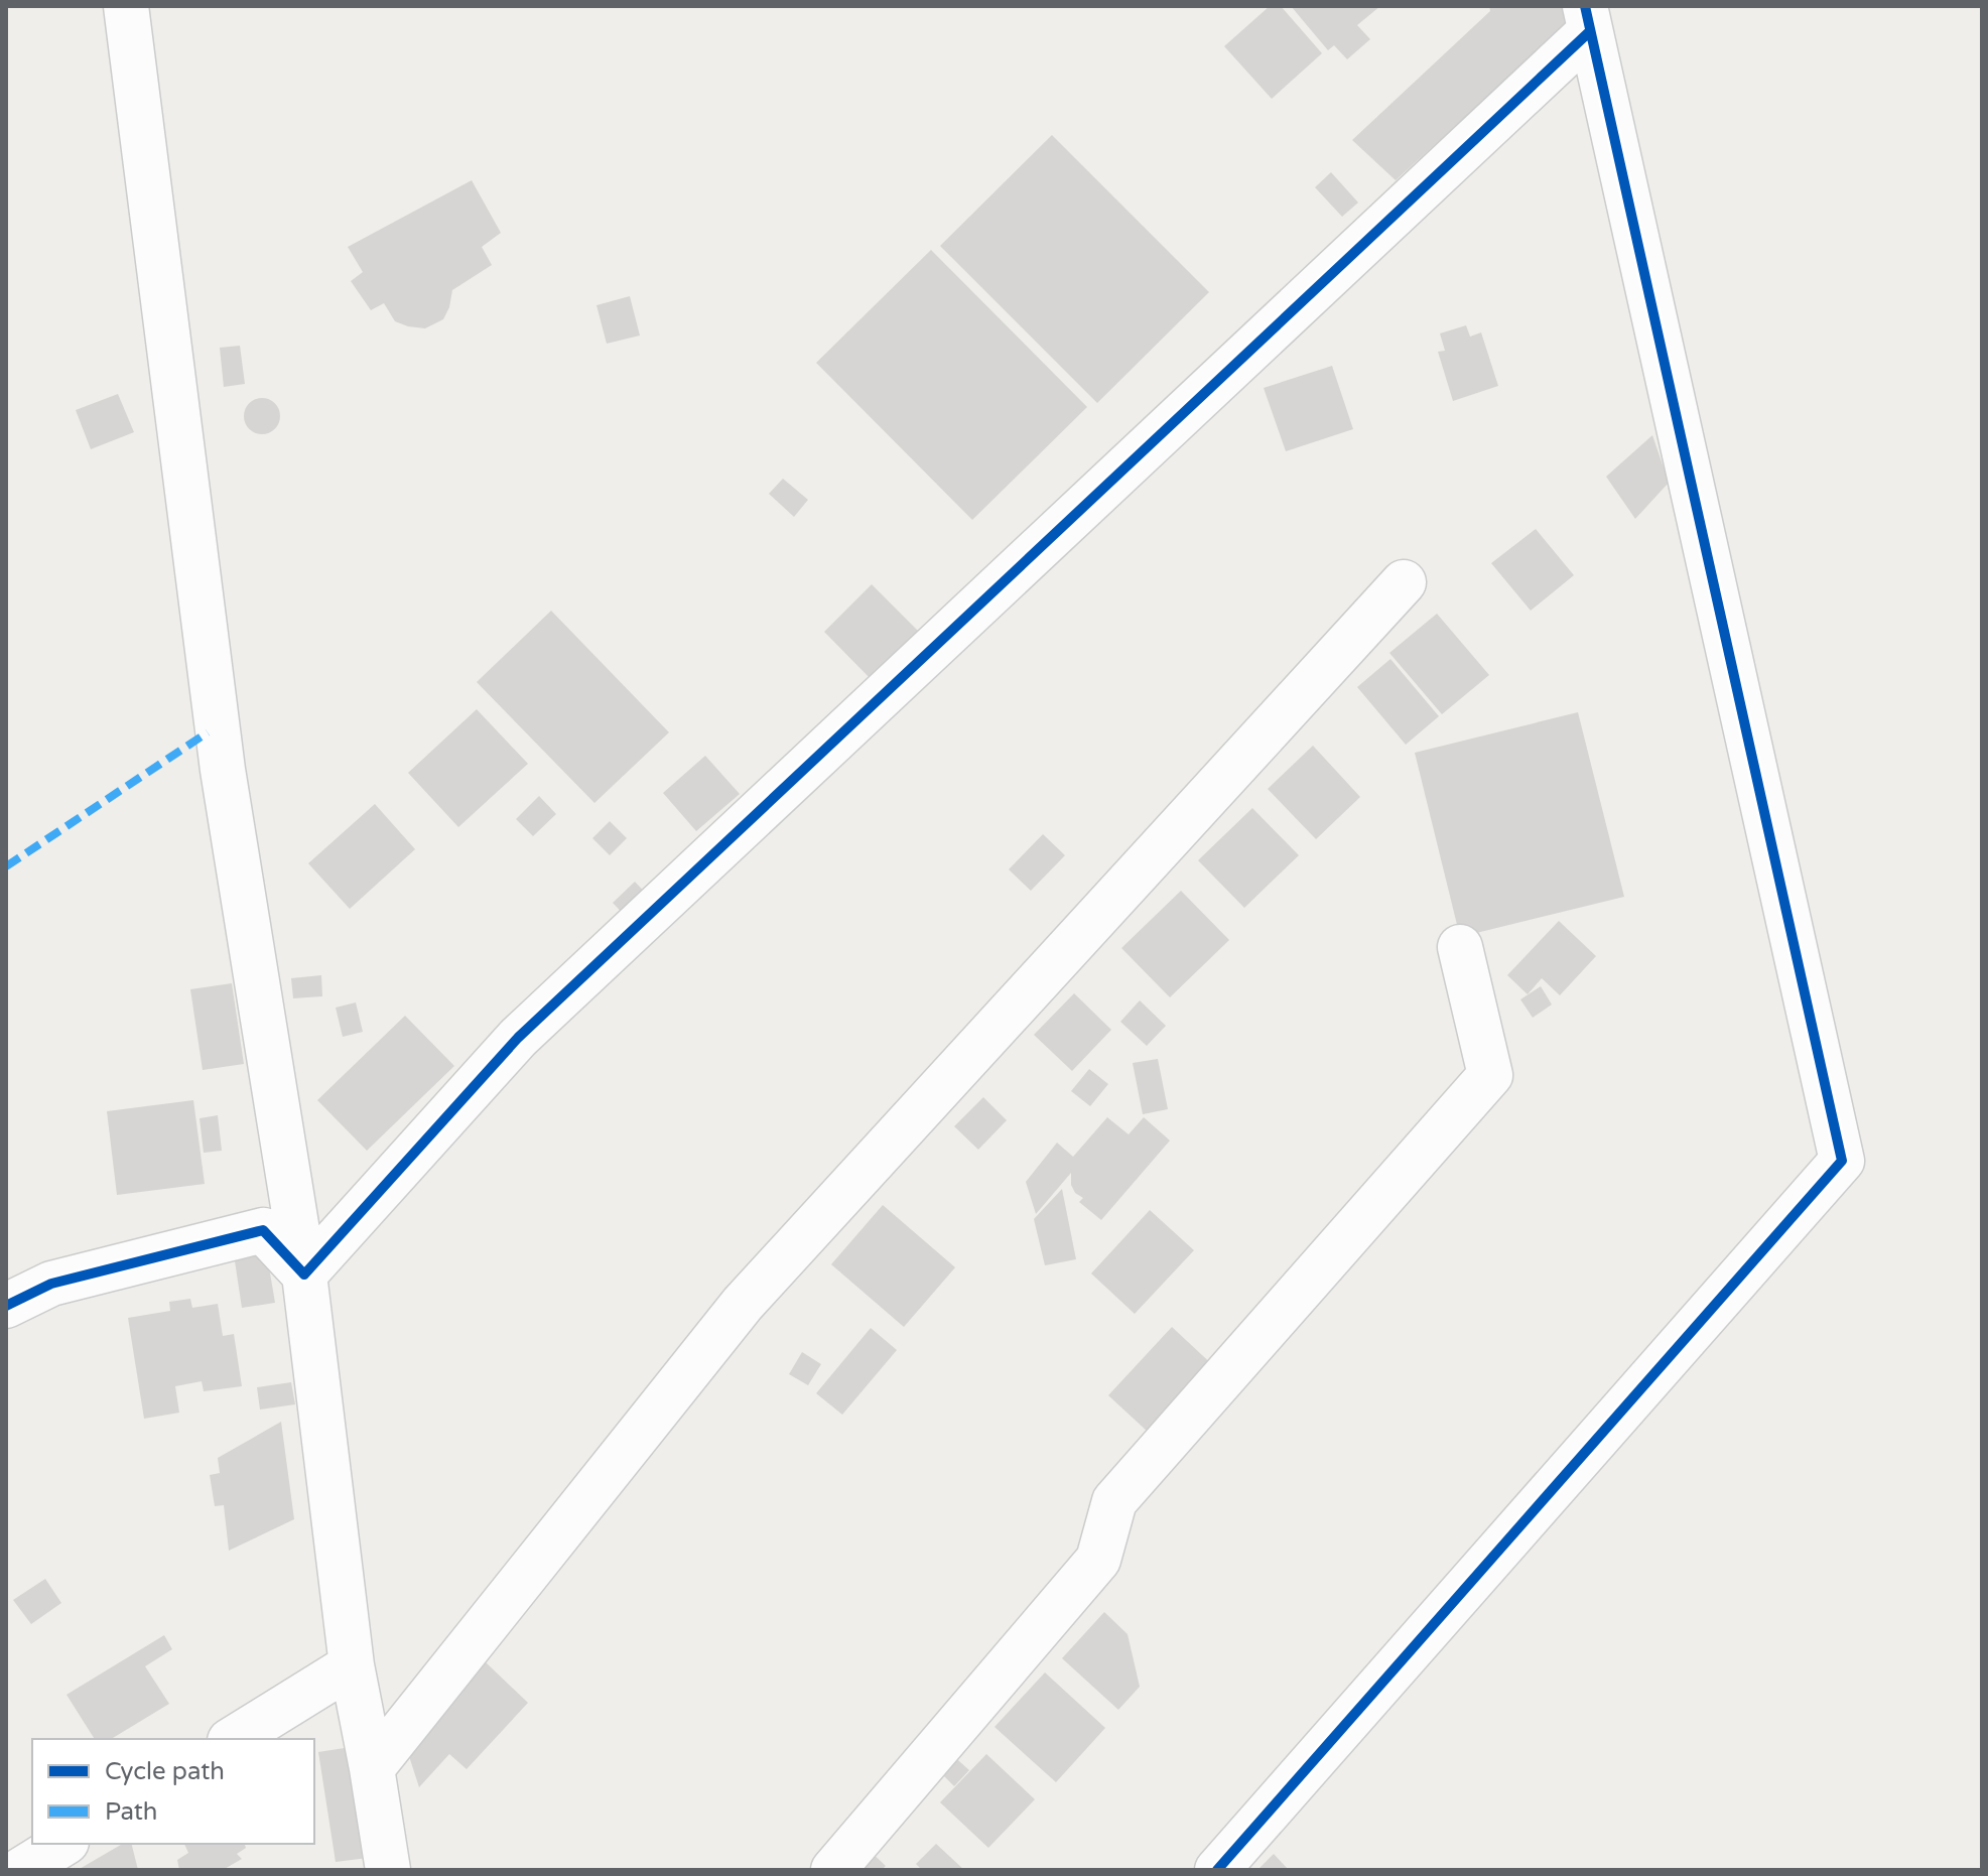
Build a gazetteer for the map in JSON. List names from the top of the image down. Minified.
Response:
{"legend":["Cycle path","Path"]}
